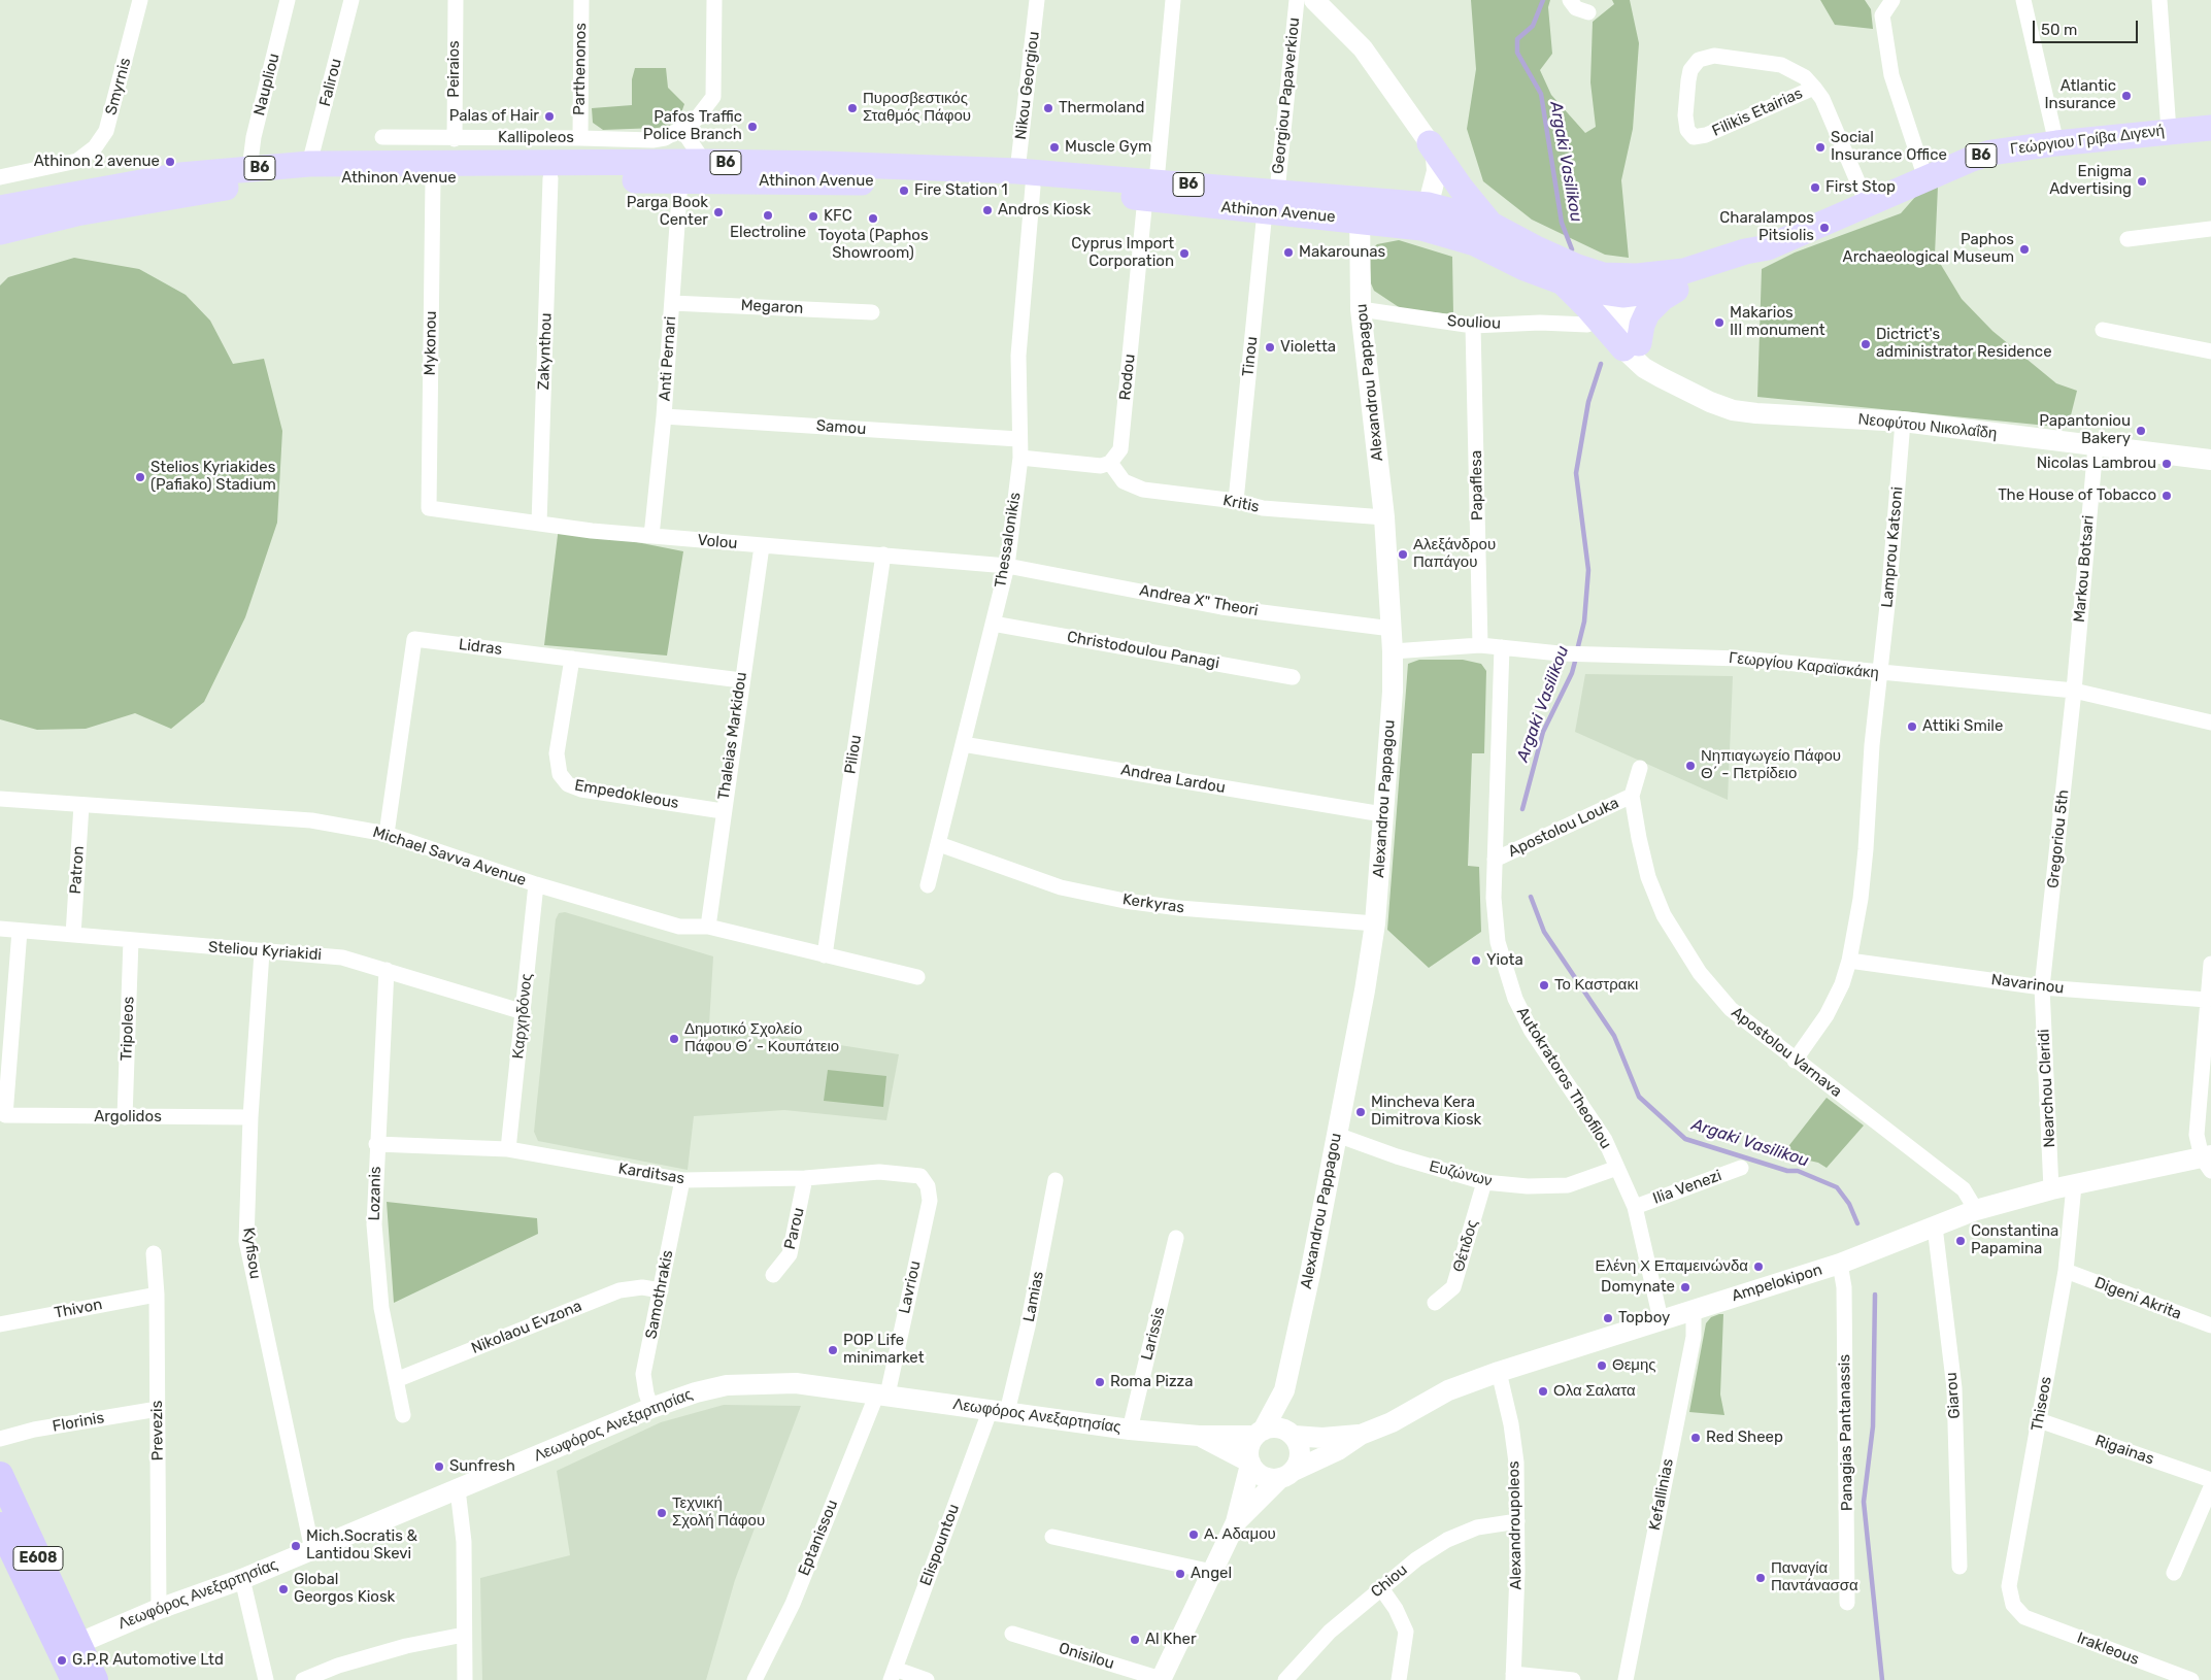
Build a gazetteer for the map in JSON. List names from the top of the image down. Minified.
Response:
{"streets":{"highway":["E608"],"main road":["Γεώργιου Γρίβα Διγενή","B6","Athinon Avenue"],"street":["Peiraios","Parthenonos","Falirou","Naupliou","Nikou Georgiou","Smyrnis","Georgiou Papaverkiou","Filikis Etairias","Kallipoleos","Megaron","Souliou","Mykonou","Zakynthou","Tinou","Anti Pernari","Rodou","Alexandrou Pappagou","Νεοφύτου Νικολαΐδη","Samou","Papaflesa","Kritis","Thessalonikis","Volou","Lamprou Katsoni","Markou Botsari","Andrea X\" Theori","Lidras","Christodoulou Panagi","Γεωργίου Καραϊσκάκη","Thaleias Markidou","Piliou","Andrea Lardou","Empedokleous","Apostolou Louka","Gregoriou 5th","Michael Savva Avenue","Patron","Kerkyras","Steliou Kyriakidi","Navarinou","Καρχηδόνος","Tripoleos","Apostolou Varnava","Autokratoros Theofilou","Nearchou Cleridi","Argolidos","Karditsas","Ευζώνων","Ilia Venezi","Lozanis","Parou","Θέτιδος","Kyfisou","Ampelokipon","Lavriou","Samothrakis","Lamias","Digeni Akrita","Thivon","Nikolaou Evzona","Larissis","Giarou","Thiseos","Λεωφόρος Ανεξαρτησίας","Florinis","Prevezis","Panagias Pantanassis","Rigainas","Kefallinias","Alexandroupoleos","Eptanissou","Elispountou","Chiou","Irakleous","Onisilou"]},"crossings":[["Peiraios","Kallipoleos"],["Parthenonos","Kallipoleos"],["Falirou","Athinon Avenue"],["Naupliou","Athinon Avenue"],["Nikou Georgiou","Athinon Avenue"],["Nikou Georgiou","Thessalonikis"],["Georgiou Papaverkiou","Athinon Avenue"],["Georgiou Papaverkiou","Tinou"],["Filikis Etairias","Γεώργιου Γρίβα Διγενή"],["Γεώργιου Γρίβα Διγενή","Athinon Avenue"],["Γεώργιου Γρίβα Διγενή","Νεοφύτου Νικολαΐδη"],["Athinon Avenue","Mykonou"],["Athinon Avenue","Zakynthou"],["Athinon Avenue","Tinou"],["Athinon Avenue","Anti Pernari"],["Athinon Avenue","Rodou"],["Athinon Avenue","Alexandrou Pappagou"],["Athinon Avenue","Νεοφύτου Νικολαΐδη"],["Athinon Avenue","Thessalonikis"],["Megaron","Anti Pernari"],["Souliou","Alexandrou Pappagou"],["Souliou","Papaflesa"],["Mykonou","Volou"],["Zakynthou","Volou"],["Tinou","Kritis"],["Anti Pernari","Samou"],["Anti Pernari","Volou"],["Rodou","Kritis"],["Alexandrou Pappagou","Kritis"],["Alexandrou Pappagou","Andrea X\" Theori"],["Alexandrou Pappagou","Γεωργίου Καραϊσκάκη"],["Alexandrou Pappagou","Andrea Lardou"],["Alexandrou Pappagou","Kerkyras"],["Alexandrou Pappagou","Ευζώνων"],["Alexandrou Pappagou","Ampelokipon"],["Alexandrou Pappagou","Λεωφόρος Ανεξαρτησίας"],["Νεοφύτου Νικολαΐδη","Lamprou Katsoni"],["Νεοφύτου Νικολαΐδη","Markou Botsari"],["Samou","Thessalonikis"],["Papaflesa","Γεωργίου Καραϊσκάκη"],["Thessalonikis","Volou"],["Thessalonikis","Andrea X\" Theori"],["Thessalonikis","Christodoulou Panagi"],["Thessalonikis","Andrea Lardou"],["Thessalonikis","Kerkyras"],["Volou","Andrea X\" Theori"],["Volou","Thaleias Markidou"],["Volou","Piliou"],["Lamprou Katsoni","Γεωργίου Καραϊσκάκη"],["Lamprou Katsoni","Navarinou"],["Lamprou Katsoni","Apostolou Varnava"],["Markou Botsari","Γεωργίου Καραϊσκάκη"],["Markou Botsari","Gregoriou 5th"],["Lidras","Thaleias Markidou"],["Lidras","Empedokleous"],["Lidras","Michael Savva Avenue"],["Γεωργίου Καραϊσκάκη","Gregoriou 5th"],["Γεωργίου Καραϊσκάκη","Autokratoros Theofilou"],["Thaleias Markidou","Empedokleous"],["Thaleias Markidou","Michael Savva Avenue"],["Piliou","Michael Savva Avenue"],["Apostolou Louka","Apostolou Varnava"],["Apostolou Louka","Autokratoros Theofilou"],["Gregoriou 5th","Navarinou"],["Gregoriou 5th","Nearchou Cleridi"],["Michael Savva Avenue","Patron"],["Michael Savva Avenue","Καρχηδόνος"],["Patron","Steliou Kyriakidi"],["Steliou Kyriakidi","Καρχηδόνος"],["Steliou Kyriakidi","Tripoleos"],["Steliou Kyriakidi","Argolidos"],["Steliou Kyriakidi","Lozanis"],["Steliou Kyriakidi","Kyfisou"],["Navarinou","Nearchou Cleridi"],["Καρχηδόνος","Karditsas"],["Tripoleos","Argolidos"],["Apostolou Varnava","Ampelokipon"],["Autokratoros Theofilou","Ευζώνων"],["Autokratoros Theofilou","Ilia Venezi"],["Autokratoros Theofilou","Ampelokipon"],["Nearchou Cleridi","Ampelokipon"],["Argolidos","Kyfisou"],["Karditsas","Lozanis"],["Karditsas","Parou"],["Karditsas","Lavriou"],["Karditsas","Samothrakis"],["Ευζώνων","Θέτιδος"],["Lozanis","Nikolaou Evzona"],["Kyfisou","Λεωφόρος Ανεξαρτησίας"],["Ampelokipon","Giarou"],["Ampelokipon","Thiseos"],["Ampelokipon","Λεωφόρος Ανεξαρτησίας"],["Ampelokipon","Panagias Pantanassis"],["Ampelokipon","Kefallinias"],["Ampelokipon","Alexandroupoleos"],["Lavriou","Λεωφόρος Ανεξαρτησίας"],["Lavriou","Eptanissou"],["Samothrakis","Nikolaou Evzona"],["Samothrakis","Λεωφόρος Ανεξαρτησίας"],["Lamias","Λεωφόρος Ανεξαρτησίας"],["Lamias","Elispountou"],["Digeni Akrita","Thiseos"],["Thivon","Prevezis"],["Larissis","Λεωφόρος Ανεξαρτησίας"],["Thiseos","Rigainas"],["Thiseos","Irakleous"],["Λεωφόρος Ανεξαρτησίας","Prevezis"],["Λεωφόρος Ανεξαρτησίας","Eptanissou"],["Λεωφόρος Ανεξαρτησίας","Elispountou"],["Λεωφόρος Ανεξαρτησίας","E608"],["Florinis","Prevezis"],["Alexandroupoleos","Chiou"]],"water":["Argaki Vasilikou"],"places":["Atlantic Insurance","Πυροσβεστικός Σταθμός Πάφου","Thermoland","Palas of Hair","Pafos Traffic Police Branch","Muscle Gym","Social Insurance Office","Athinon 2 avenue","Enigma Advertising","First Stop","Fire Station 1","Andros Kiosk","Parga Book Center","Electroline","KFC","Toyota (Paphos Showroom)","Charalampos Pitsiolis","Paphos Archaeological Museum","Makarounas","Cyprus Import Corporation","Makarios III monument","Dictrict's administrator Residence","Violetta","Papantoniou Bakery","Nicolas Lambrou","Stelios Kyriakides (Pafiako) Stadium","The House of Tobacco","Αλεξάνδρου Παπάγου","Attiki Smile","Νηπιαγωγείο Πάφου Θ΄ - Πετρίδειο","Yiota","Το Καστρακι","Δημοτικό Σχολείο Πάφου Θ΄ - Κουπάτειο","Mincheva Kera Dimitrova Kiosk","Constantina Papamina","Ελένη Χ Επαμεινώνδα","Domynate","Topboy","POP Life minimarket","Θεμης","Roma Pizza","Ολα Σαλατα","Red Sheep","Sunfresh","Τεχνική Σχολή Πάφου","Α. Αδαμου","Mich.Socratis & Lantidou Skevi","Angel","Παναγία Παντάνασσα","Global Georgos Kiosk","Al Kher","G.P.R Automotive Ltd"],"scale_bar":"50 m"}
